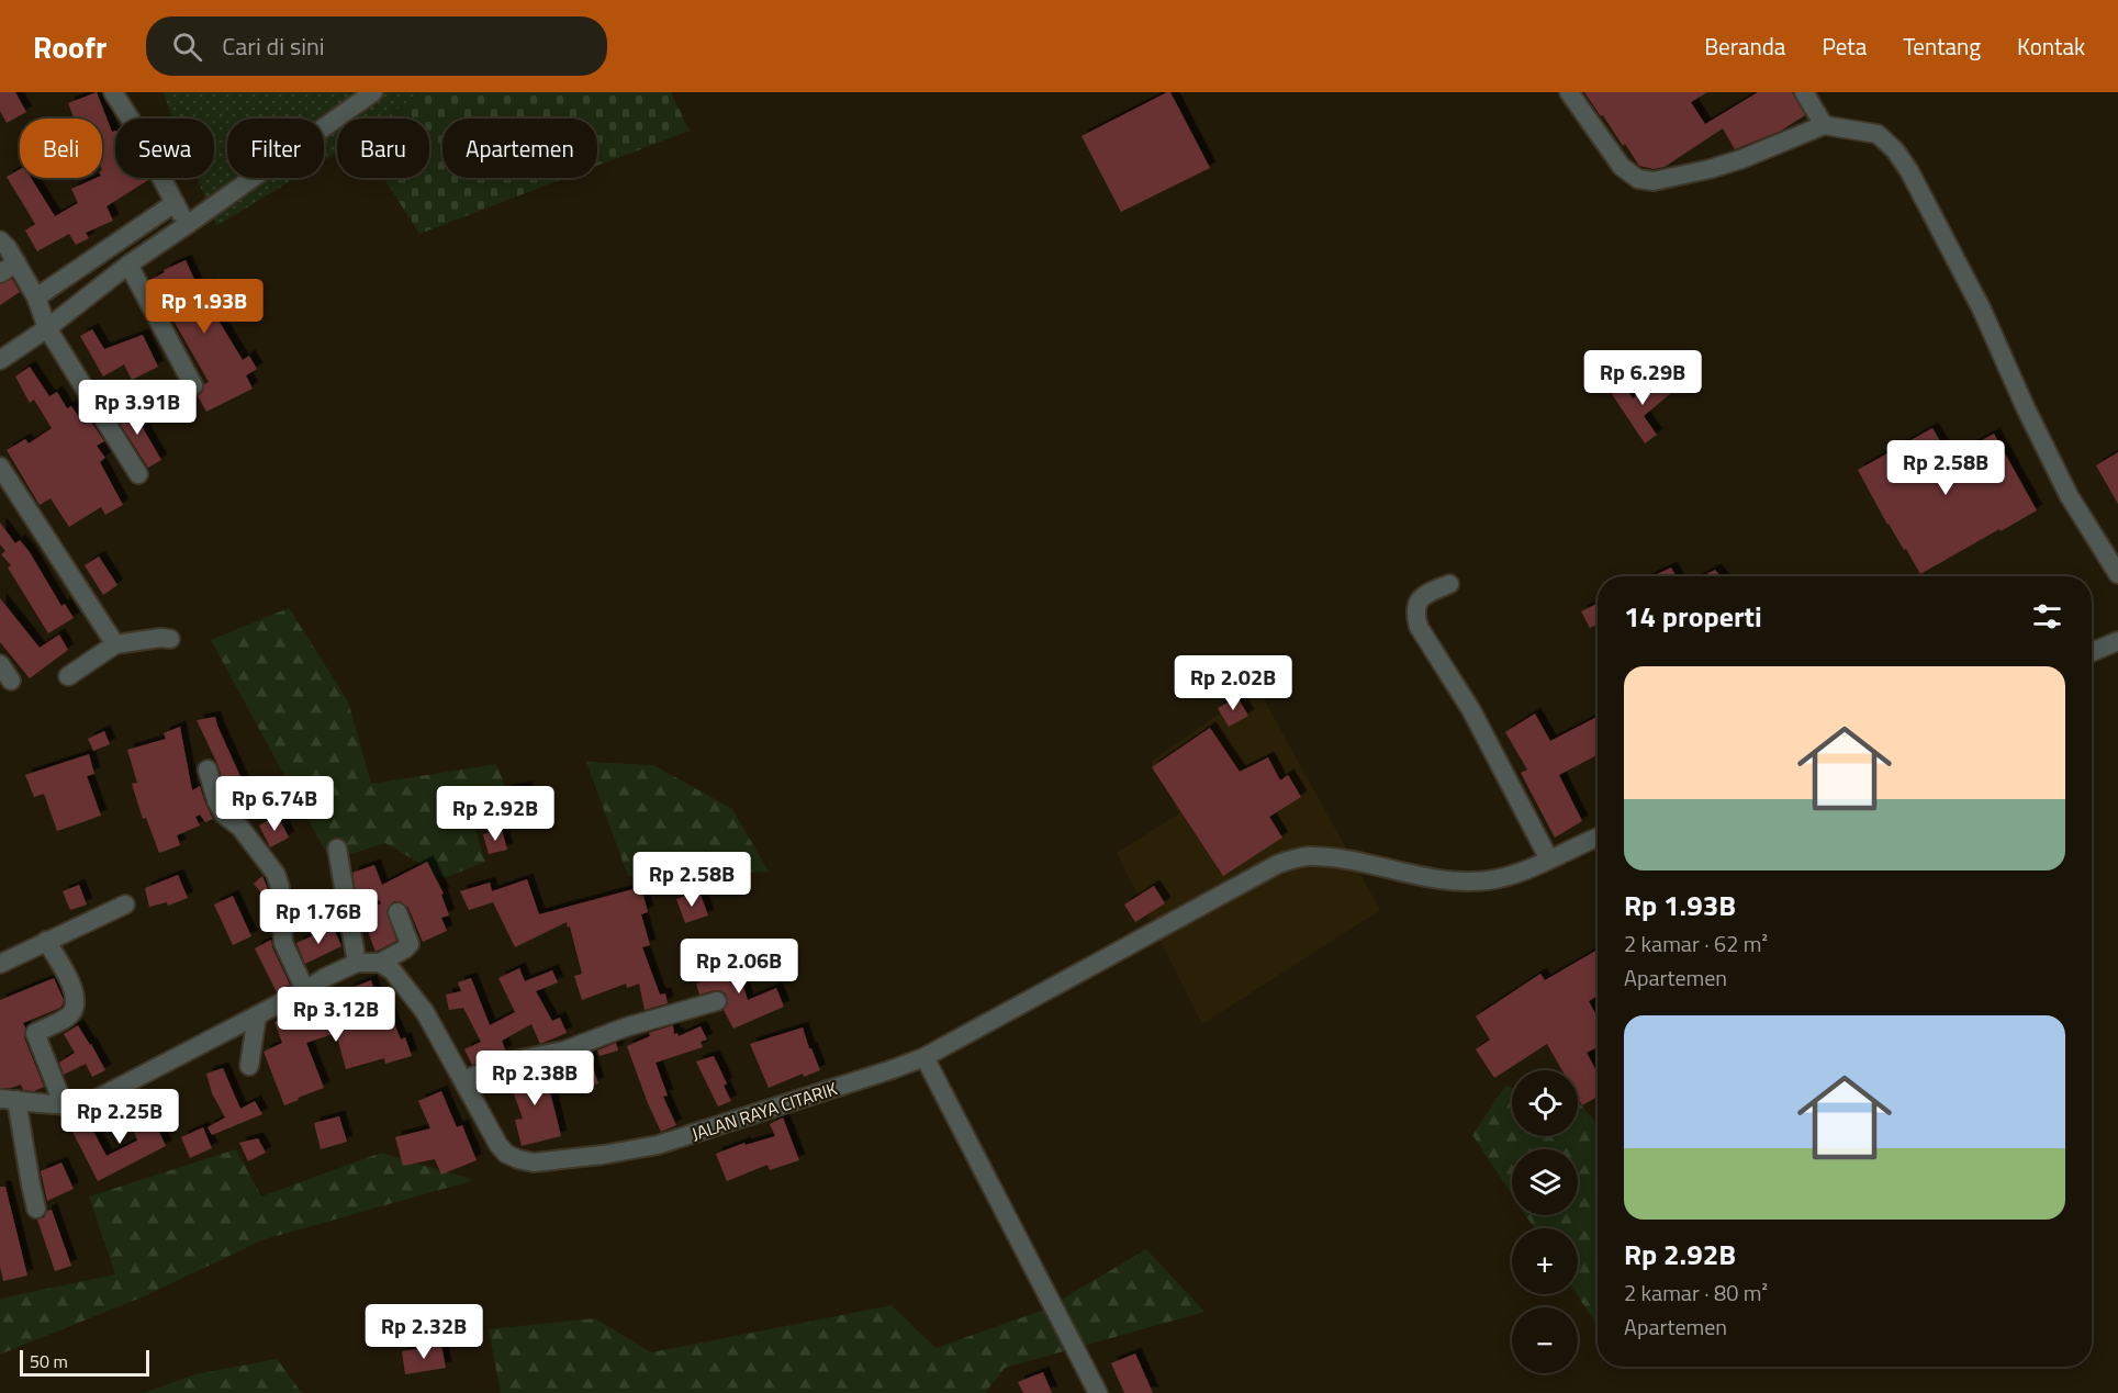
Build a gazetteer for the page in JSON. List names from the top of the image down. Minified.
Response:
{"streets":{"street":["JALAN RAYA CITARIK"]},"scale_bar":"50 m","page":{"header":"Roofr","search":"Cari di sini","nav":["Beranda","Peta","Tentang","Kontak"],"chip":["Beli","Sewa","Filter","Baru","Apartemen"],"price":["Rp 1.93B","Rp 6.29B","Rp 3.91B","Rp 2.58B","Rp 2.02B","Rp 6.74B","Rp 2.92B","Rp 2.58B","Rp 1.76B","Rp 2.06B","Rp 3.12B","Rp 2.38B","Rp 2.25B","Rp 2.32B"],"heading":"14 properti","list":[{"name":"Rp 1.93B","note":"2 kamar · 62 m² · Apartemen"},{"name":"Rp 2.92B","note":"2 kamar · 80 m² · Apartemen"}],"map_buttons":["+","−"],"scale":"50 m"}}
